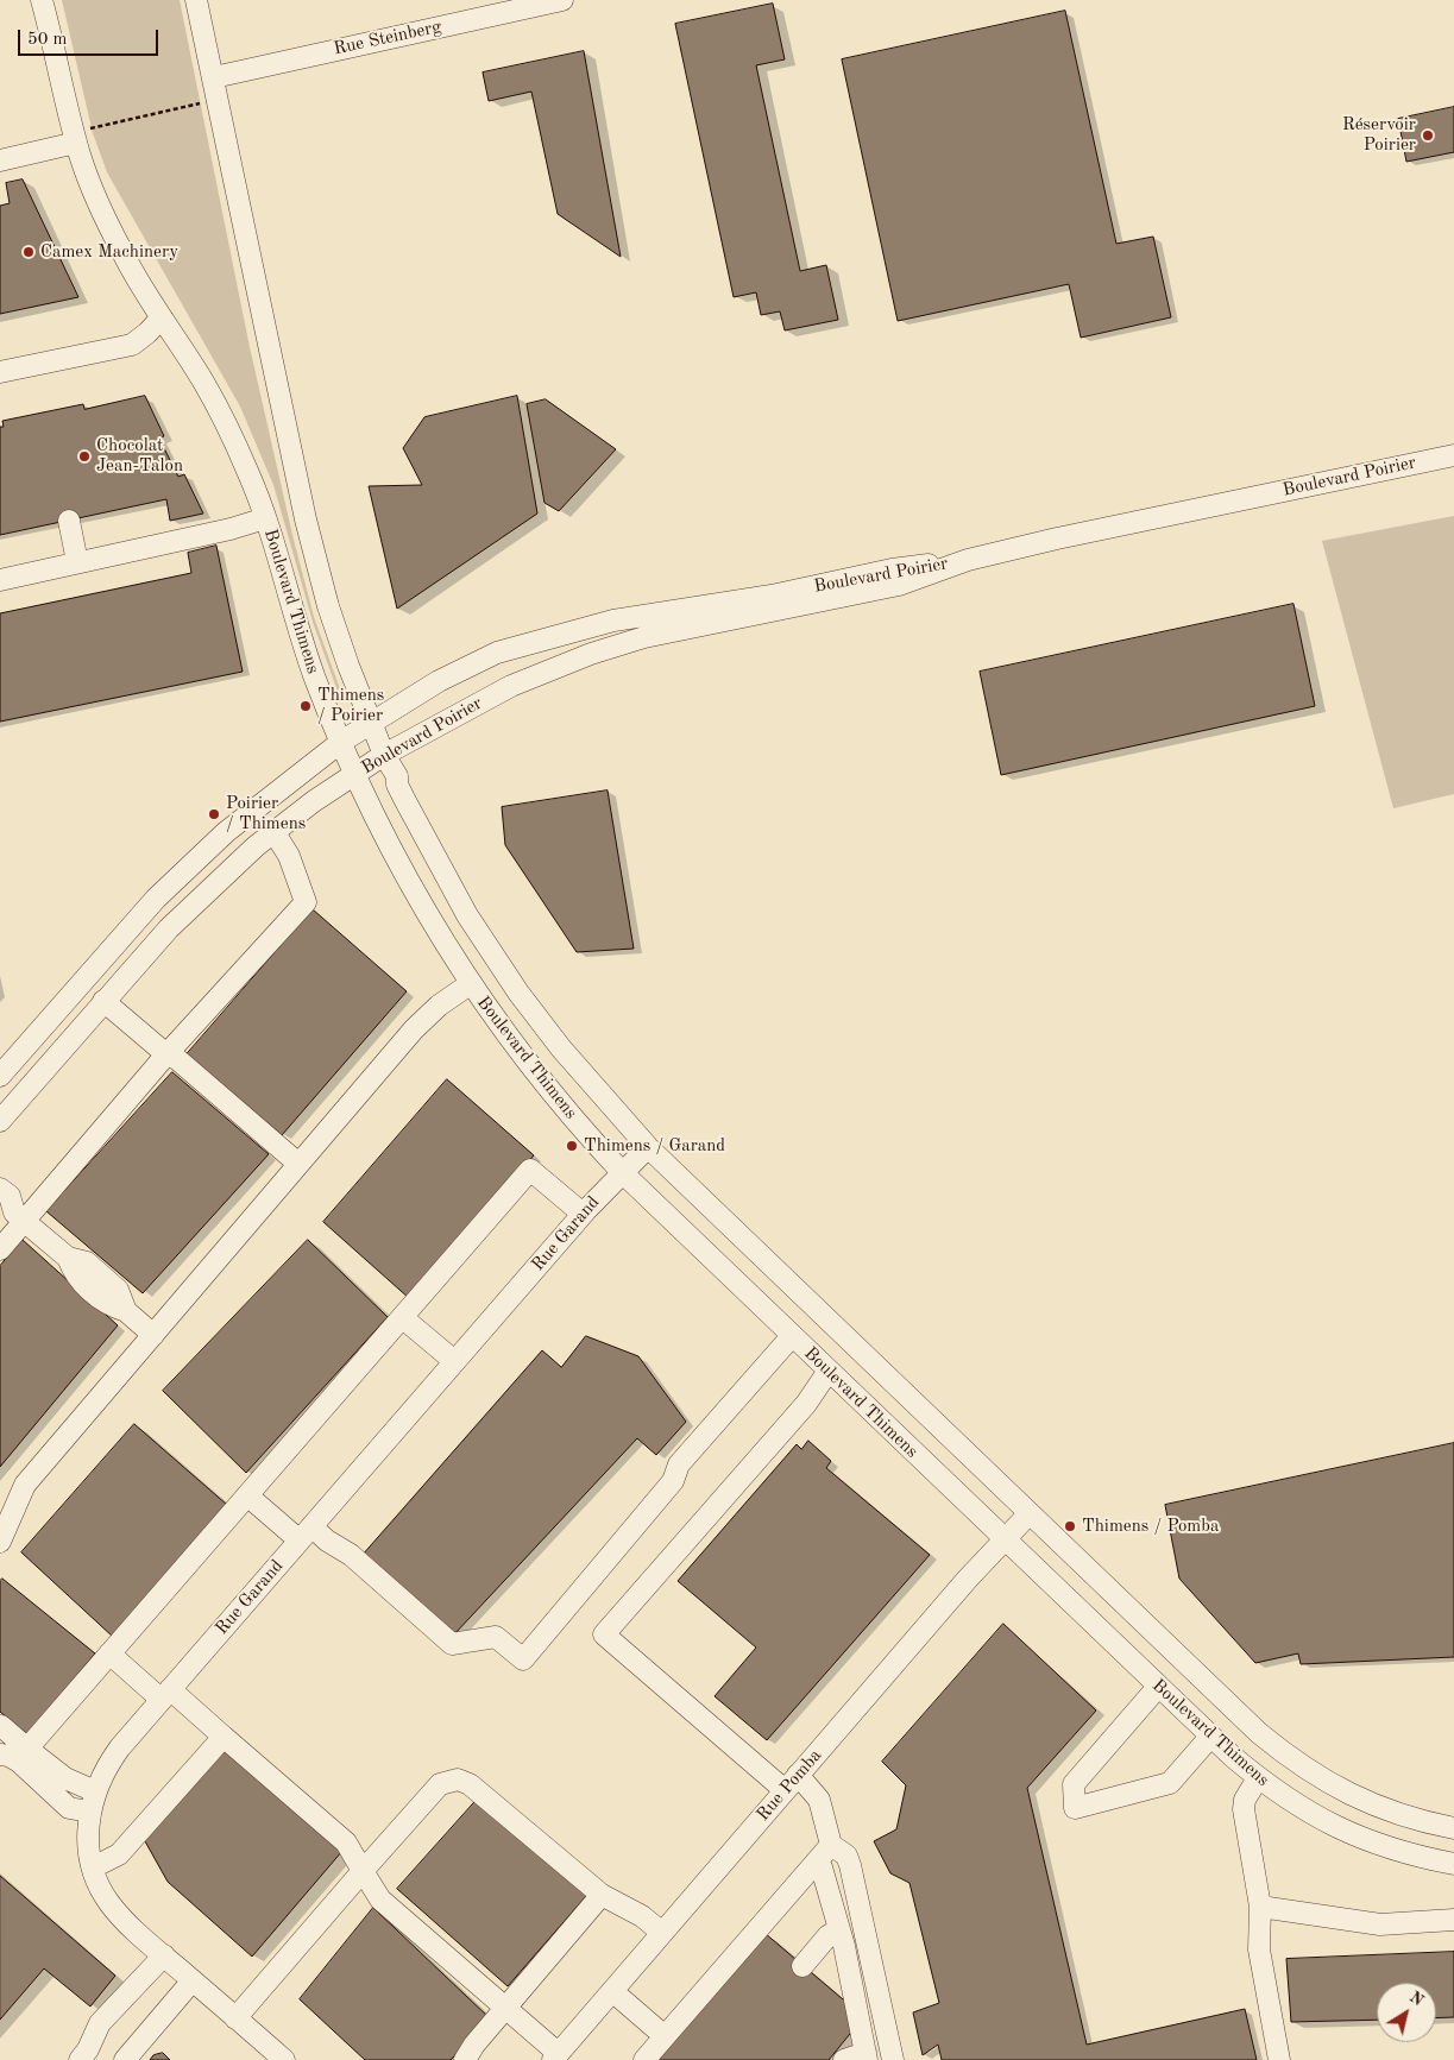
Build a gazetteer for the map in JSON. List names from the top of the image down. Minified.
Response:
{"streets":{"street":["Rue Steinberg","Boulevard Poirier","Boulevard Thimens","Rue Garand","Rue Pomba"]},"crossings":[["Rue Steinberg","Boulevard Thimens"],["Boulevard Poirier","Boulevard Thimens"],["Boulevard Thimens","Rue Garand"],["Boulevard Thimens","Rue Pomba"]],"places":["Réservoir Poirier","Camex Machinery","Chocolat Jean-Talon","Thimens / Poirier","Poirier / Thimens","Thimens / Garand","Thimens / Pomba"],"scale_bar":"50 m","north":"top right"}
